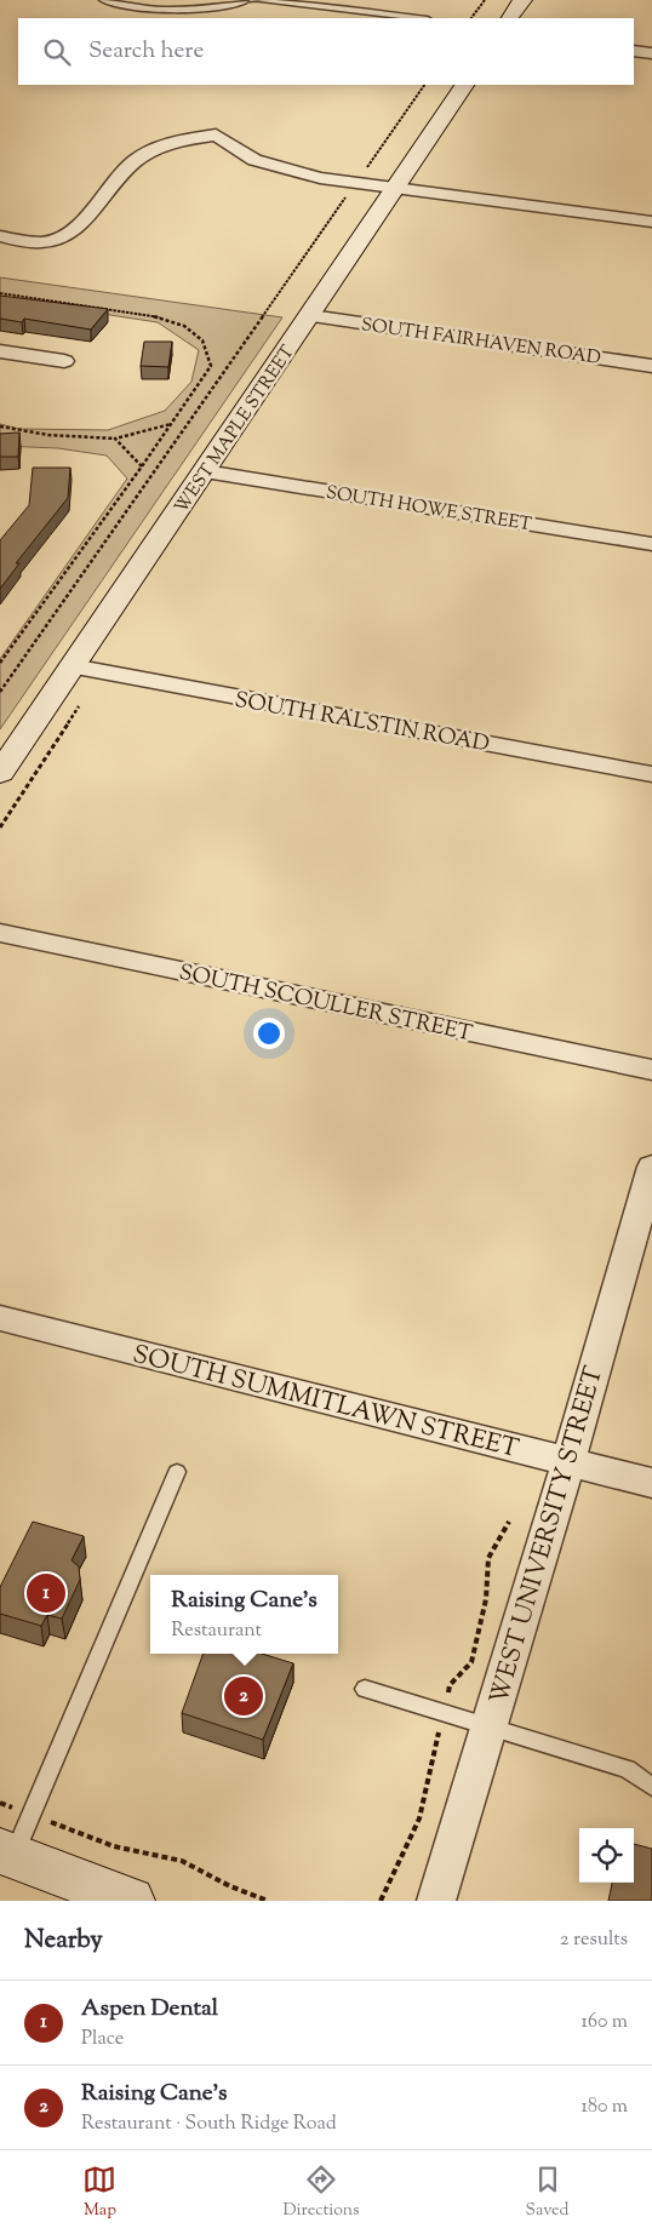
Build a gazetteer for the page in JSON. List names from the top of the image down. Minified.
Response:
{"streets":{"main road":["WEST MAPLE STREET"],"street":["SOUTH FAIRHAVEN ROAD","SOUTH HOWE STREET","SOUTH RALSTIN ROAD","SOUTH SCOULLER STREET","SOUTH SUMMITLAWN STREET","WEST UNIVERSITY STREET"]},"crossings":[["SOUTH FAIRHAVEN ROAD","WEST MAPLE STREET"],["WEST MAPLE STREET","SOUTH HOWE STREET"],["WEST MAPLE STREET","SOUTH RALSTIN ROAD"],["SOUTH SUMMITLAWN STREET","WEST UNIVERSITY STREET"]],"page":{"search":"Search here","pins":["1","2"],"popup":["Raising Cane's","Restaurant"],"heading":["Nearby","2 results"],"list":[{"mark":"1","name":"Aspen Dental","note":"Place","value":"160 m"},{"mark":"2","name":"Raising Cane's","note":"Restaurant · South Ridge Road","value":"180 m"}],"nav":["Map","Directions","Saved"]}}
